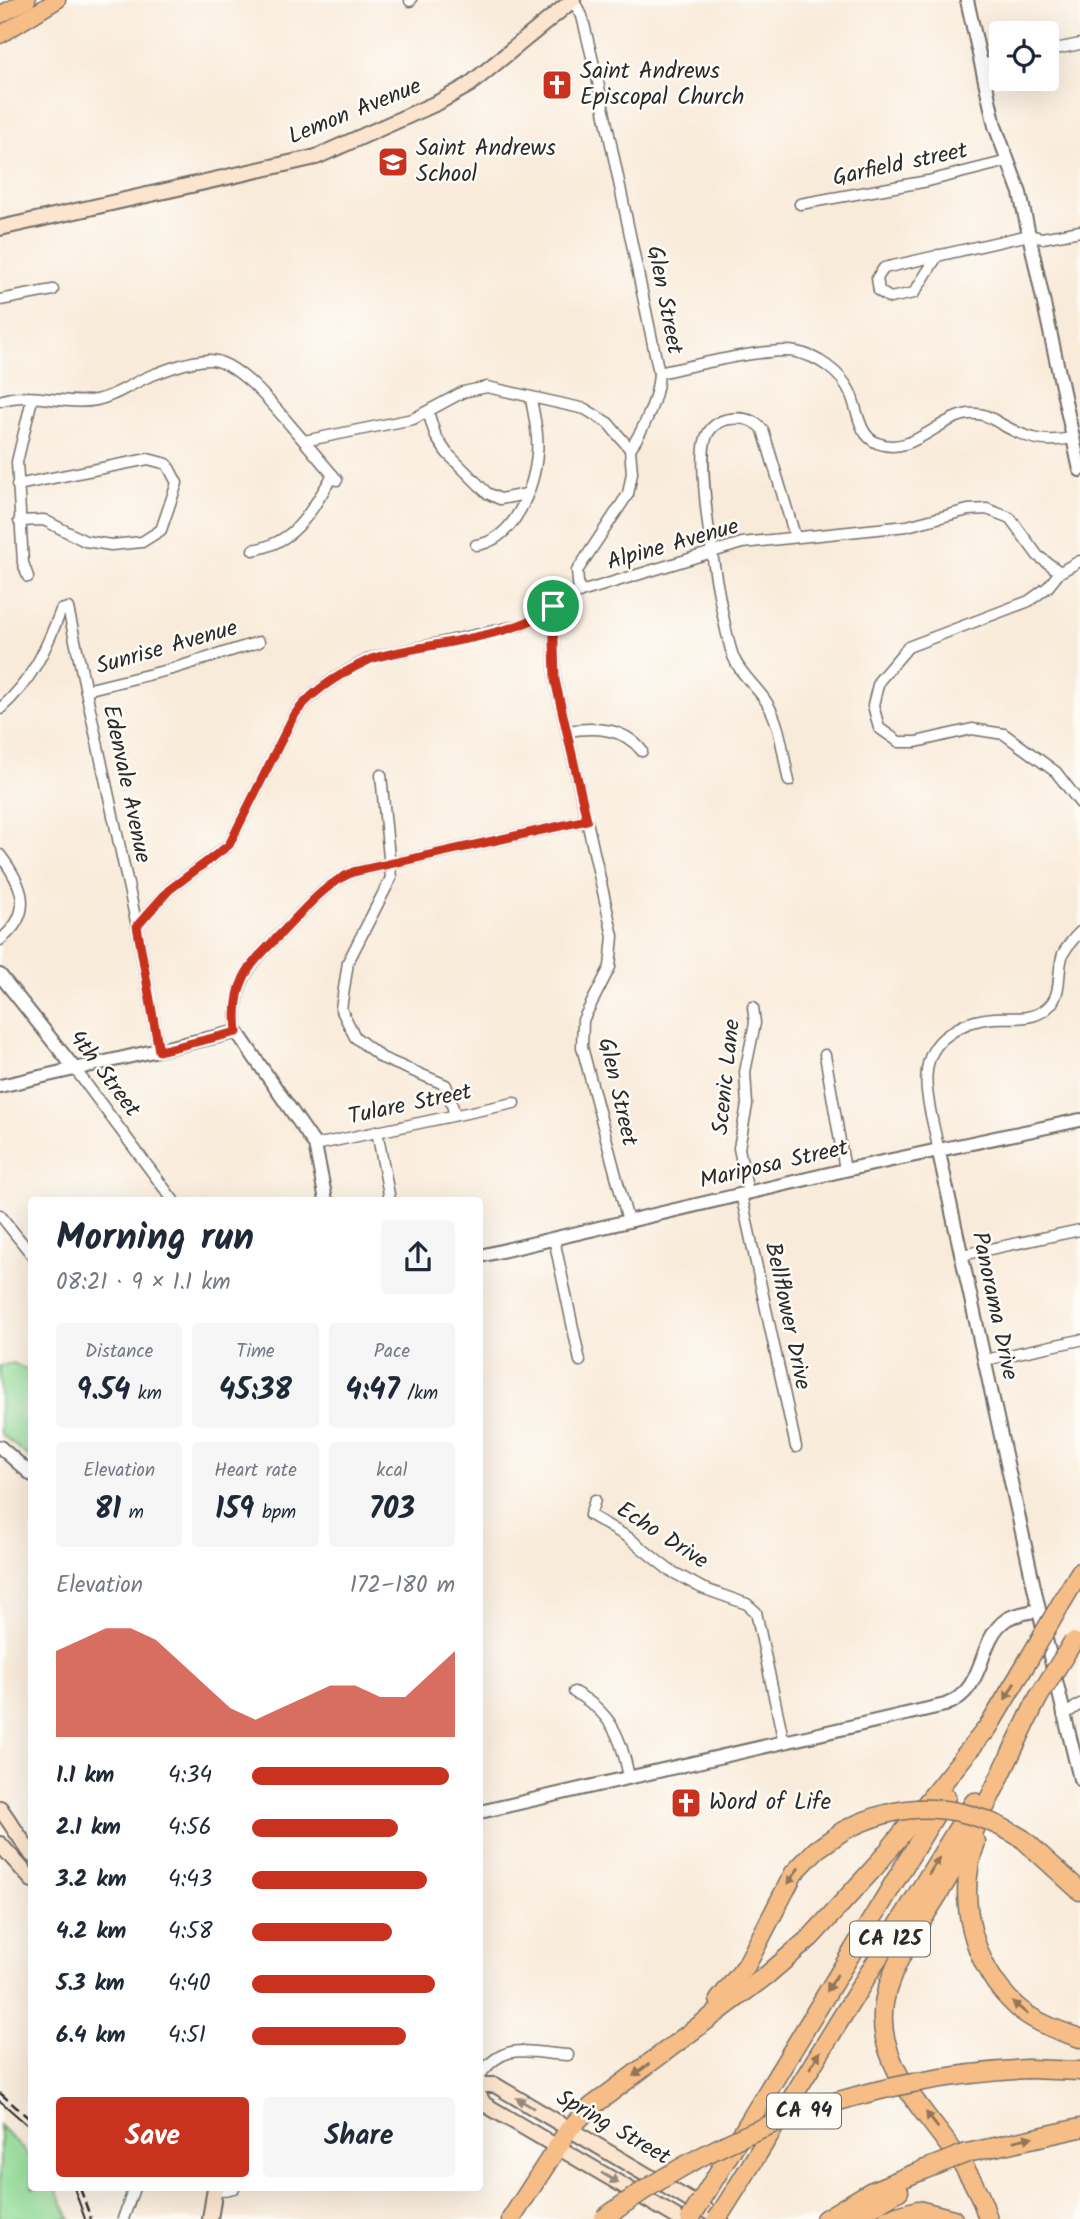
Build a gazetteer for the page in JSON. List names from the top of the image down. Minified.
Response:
{"streets":{"highway":["CA 125","CA 94"],"main road":["Lemon Avenue","Spring Street"],"street":["Garfield street","Glen Street","Alpine Avenue","Sunrise Avenue","Edenvale Avenue","4th Street","Scenic Lane","Tulare Street","Mariposa Street","Panorama Drive","Bellflower Drive","Echo Drive"]},"crossings":[["Lemon Avenue","Glen Street"],["Glen Street","Alpine Avenue"],["Glen Street","Mariposa Street"],["Alpine Avenue","Edenvale Avenue"],["Sunrise Avenue","Edenvale Avenue"],["Scenic Lane","Mariposa Street"],["Scenic Lane","Bellflower Drive"],["Mariposa Street","Panorama Drive"],["Mariposa Street","Bellflower Drive"],["CA 125","Spring Street"]],"places":{"church":["Saint Andrews Episcopal Church","Word of Life"],"school or university":["Saint Andrews School"]},"page":{"heading":["Morning run","08:21 · 9 × 1.1 km"],"stats":[["Distance","9.54 km"],["Time","45:38"],["Pace","4:47 /km"],["Elevation","81 m"],["Heart rate","159 bpm"],["kcal","703"]],"chart":["Elevation","172–180 m"],"list":[{"name":"1.1 km","note":"4:34"},{"name":"2.1 km","note":"4:56"},{"name":"3.2 km","note":"4:43"},{"name":"4.2 km","note":"4:58"},{"name":"5.3 km","note":"4:40"},{"name":"6.4 km","note":"4:51"}],"buttons":["Save","Share"]}}
